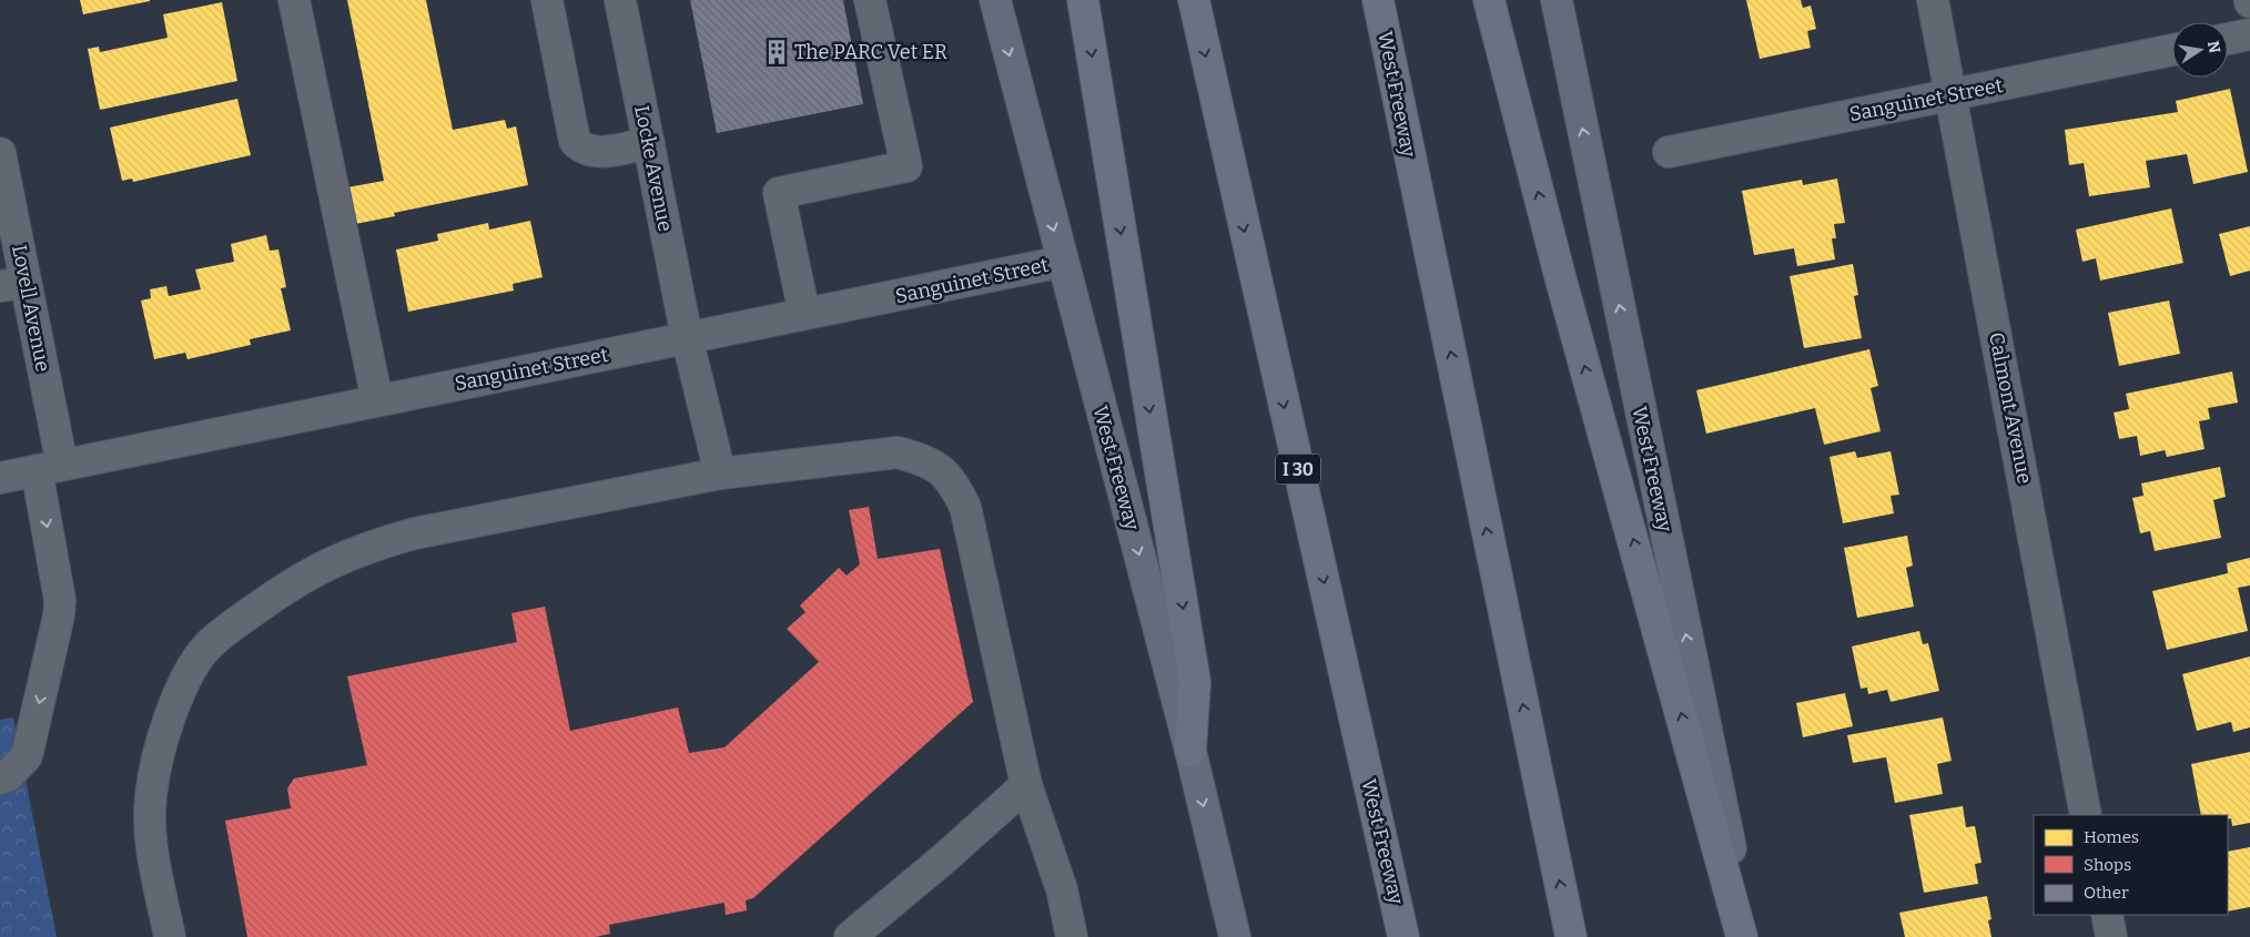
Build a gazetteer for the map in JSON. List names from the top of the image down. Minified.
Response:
{"streets":{"highway":["West Freeway","I 30"],"street":["Sanguinet Street","Locke Avenue","Lovell Avenue","Calmont Avenue"]},"crossings":[["West Freeway","Sanguinet Street"],["Sanguinet Street","Locke Avenue"],["Sanguinet Street","Lovell Avenue"],["Sanguinet Street","Calmont Avenue"]],"one_way":["Lovell Avenue"],"places":{"building":["The PARC Vet ER"]},"legend":["Homes","Shops","Other"],"north":"right"}
